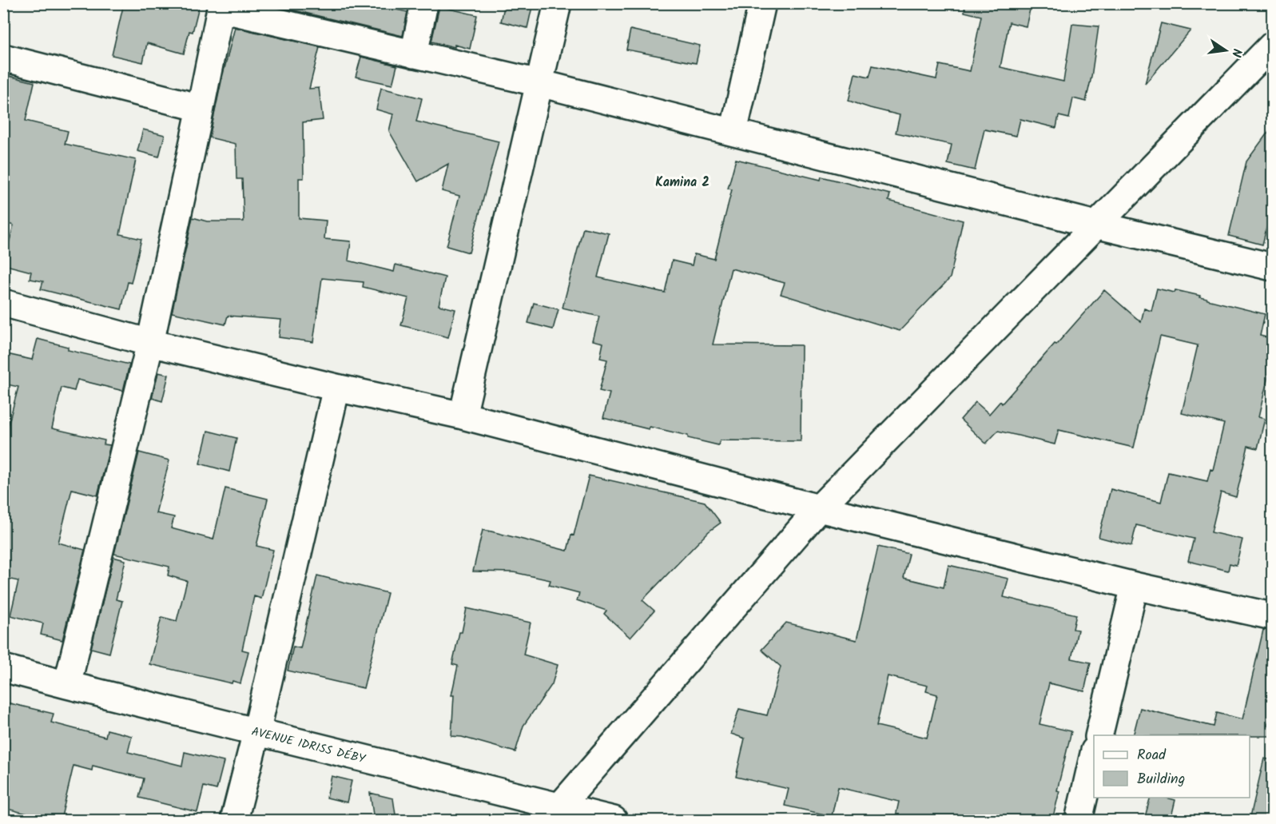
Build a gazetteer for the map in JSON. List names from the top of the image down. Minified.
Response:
{"streets":{"street":["AVENUE IDRISS DÉBY"]},"districts":["Kamina 2"],"legend":["Road","Building"],"north":"right"}
